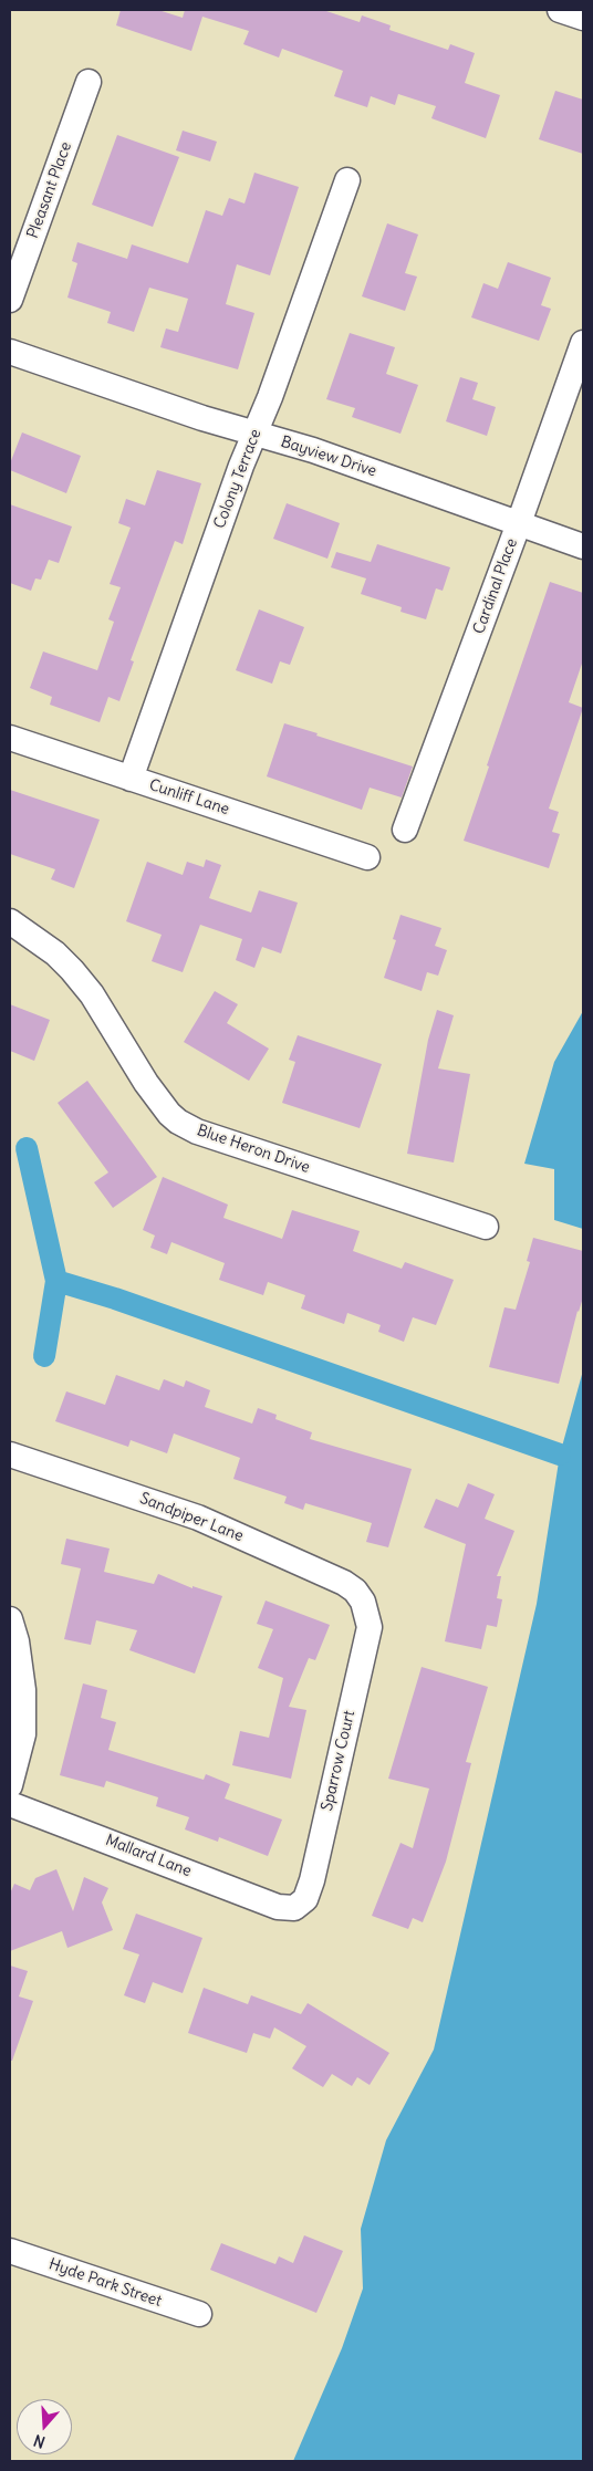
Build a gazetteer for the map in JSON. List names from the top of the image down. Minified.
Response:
{"streets":{"street":["Pleasant Place","Bayview Drive","Colony Terrace","Cardinal Place","Cunliff Lane","Blue Heron Drive","Sandpiper Lane","Sparrow Court","Mallard Lane","Hyde Park Street"]},"crossings":[["Bayview Drive","Colony Terrace"],["Bayview Drive","Cardinal Place"],["Colony Terrace","Cunliff Lane"],["Sandpiper Lane","Sparrow Court"],["Sparrow Court","Mallard Lane"]],"north":"bottom"}
